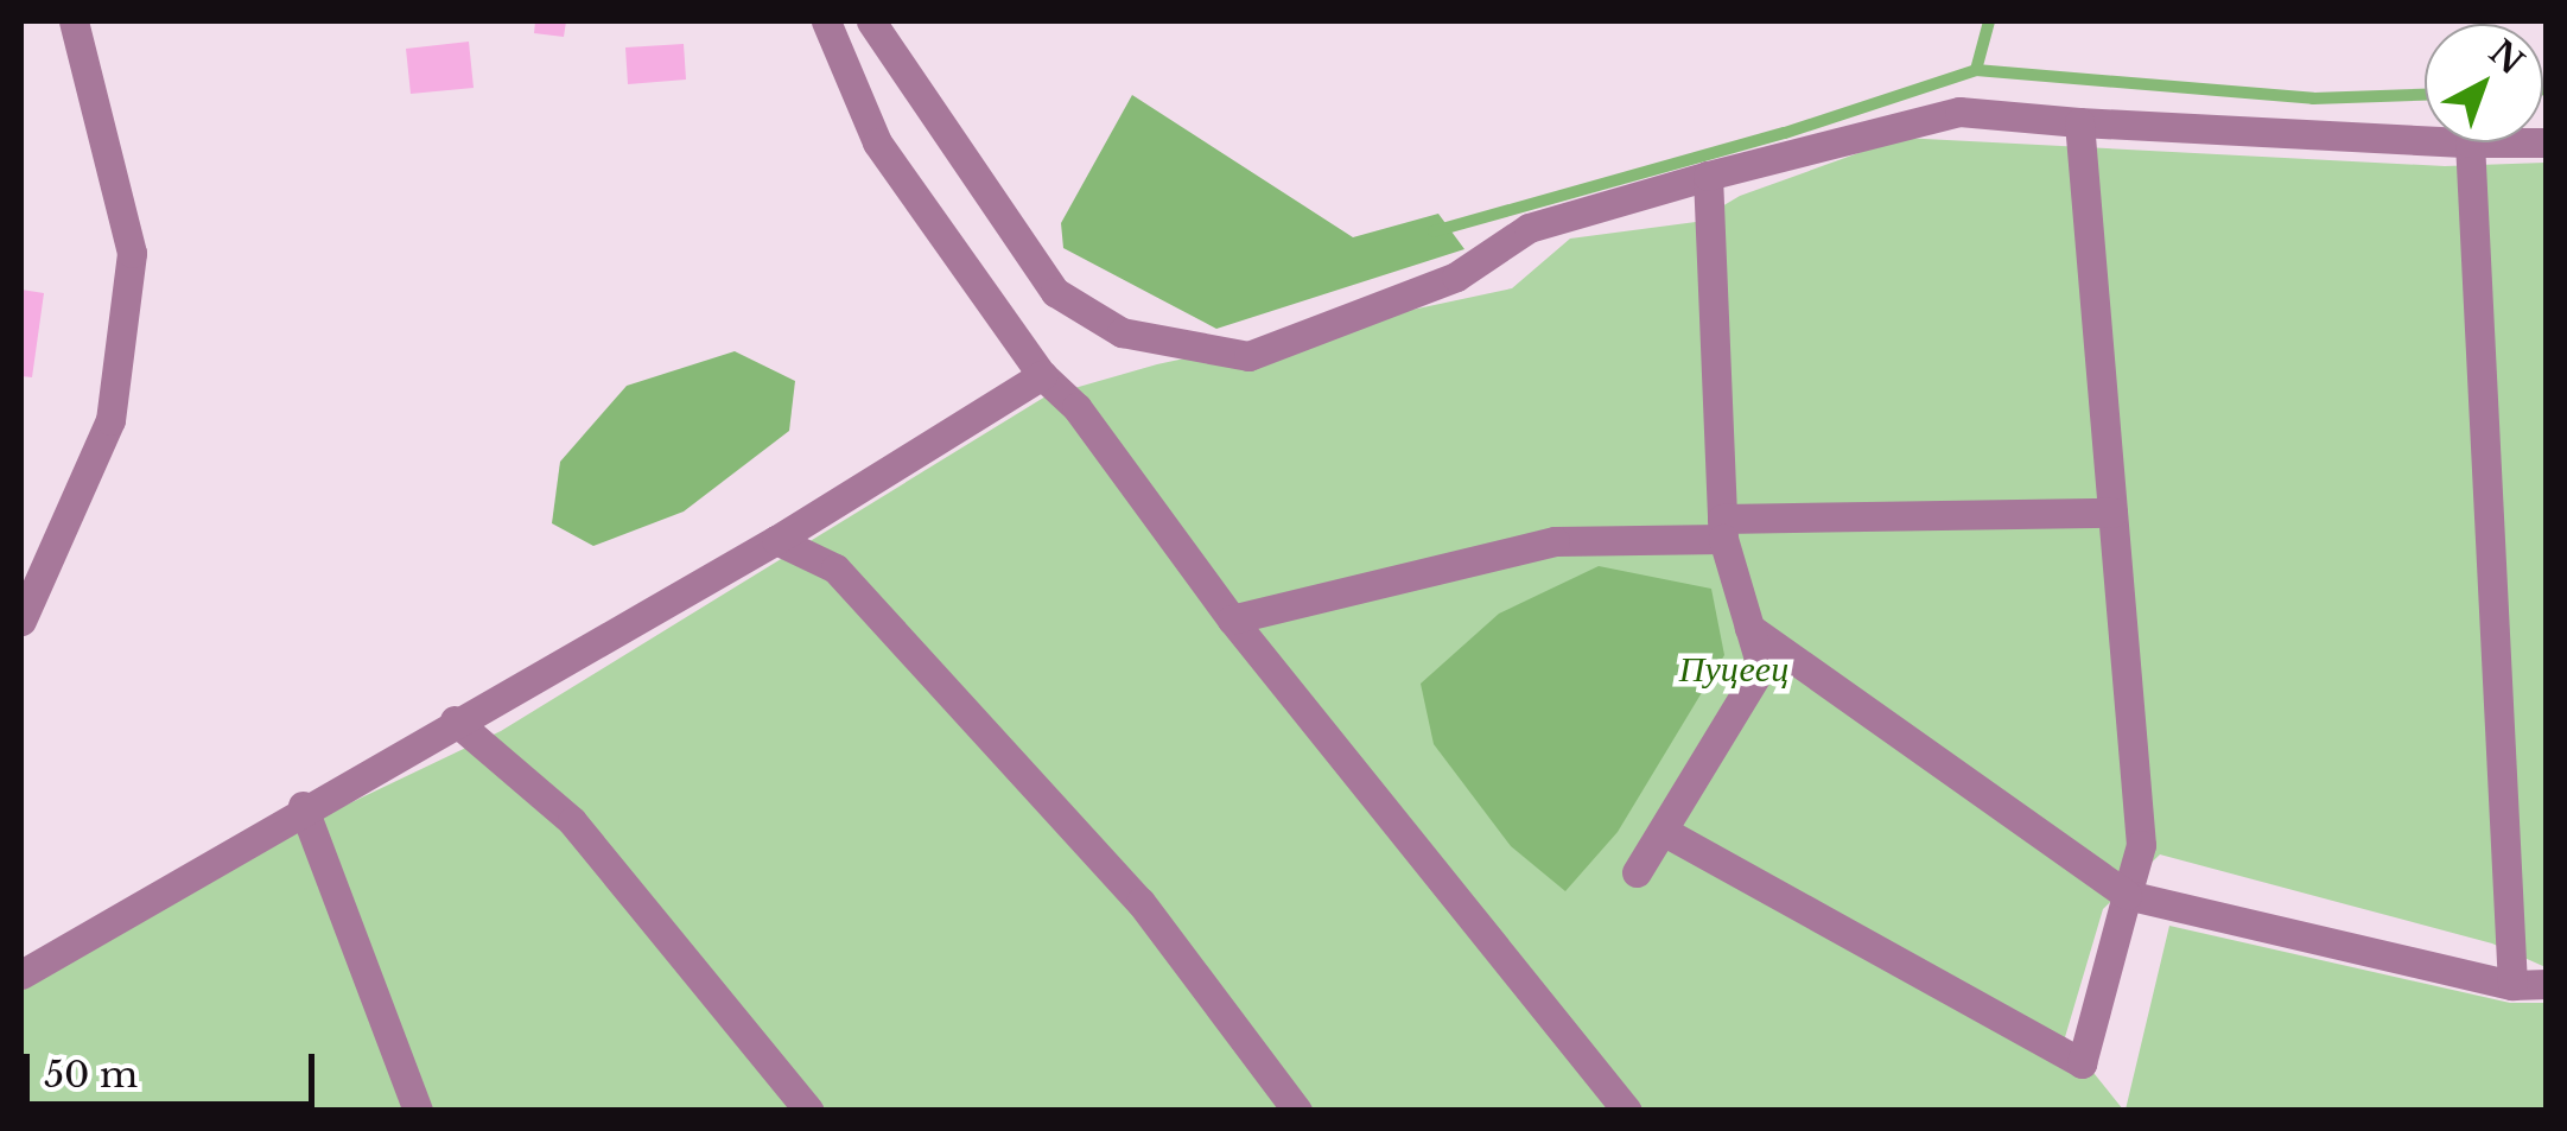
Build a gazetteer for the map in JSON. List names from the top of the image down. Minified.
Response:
{"parks":["Пуцеец"],"scale_bar":"50 m","north":"top right"}
